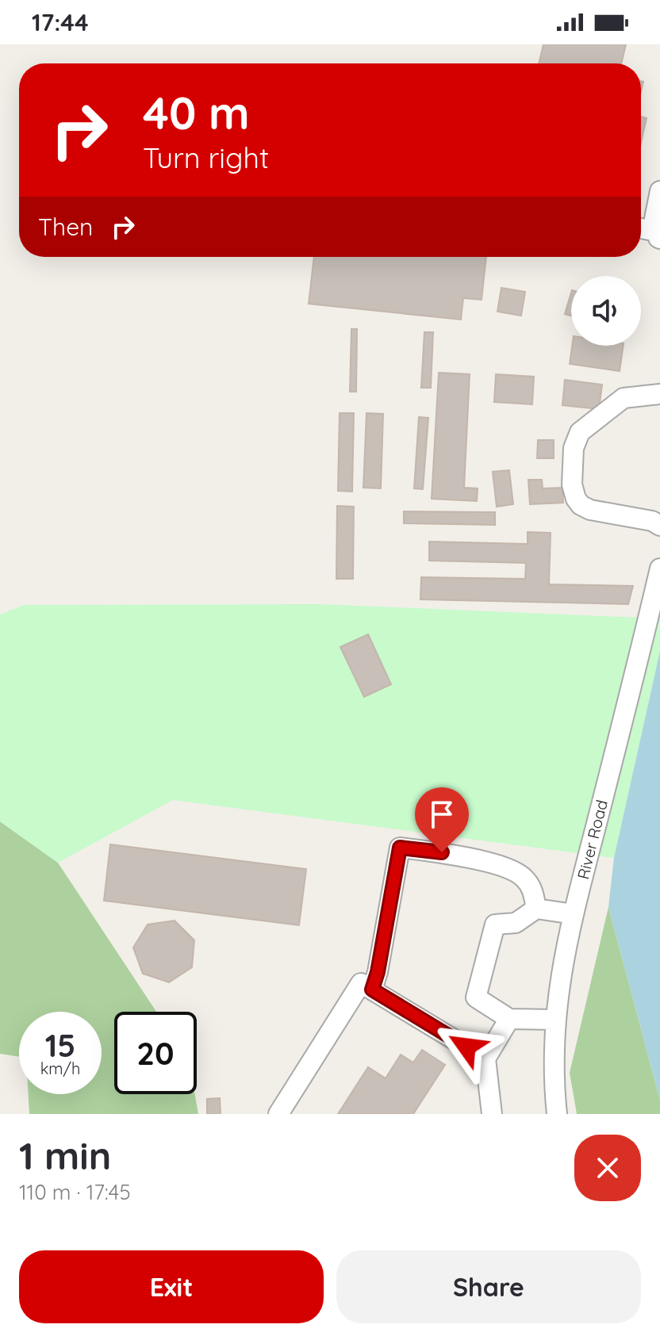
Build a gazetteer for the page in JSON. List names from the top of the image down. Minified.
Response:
{"streets":{"street":["River Road"]},"page":{"status":"17:44","turn":["40 m","Turn right"],"then":"Then","speed":"15 km/h","limit":"20","heading":["1 min","110 m · 17:45"],"buttons":["Exit","Share"]}}
